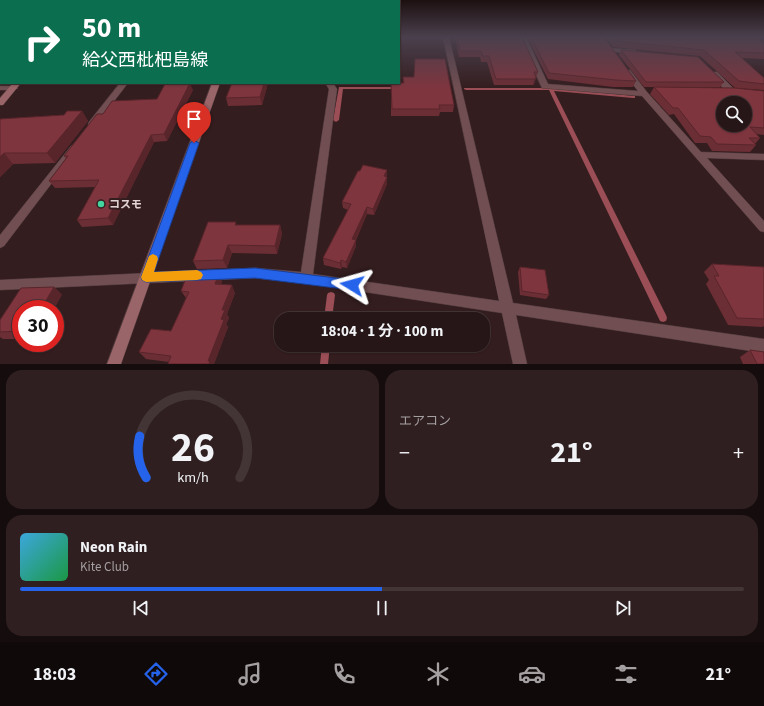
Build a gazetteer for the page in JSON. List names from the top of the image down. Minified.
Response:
{"places":["コスモ"],"page":{"turn":["50 m","給父西枇杷島線"],"limit":"30","trip":"18:04 · 1 分 · 100 m","tile":"エアコン","heat":["−","21°","+"],"song":["Neon Rain","Kite Club"],"tabs":["18:03","21°"],"gauge":["26","km/h"]}}
